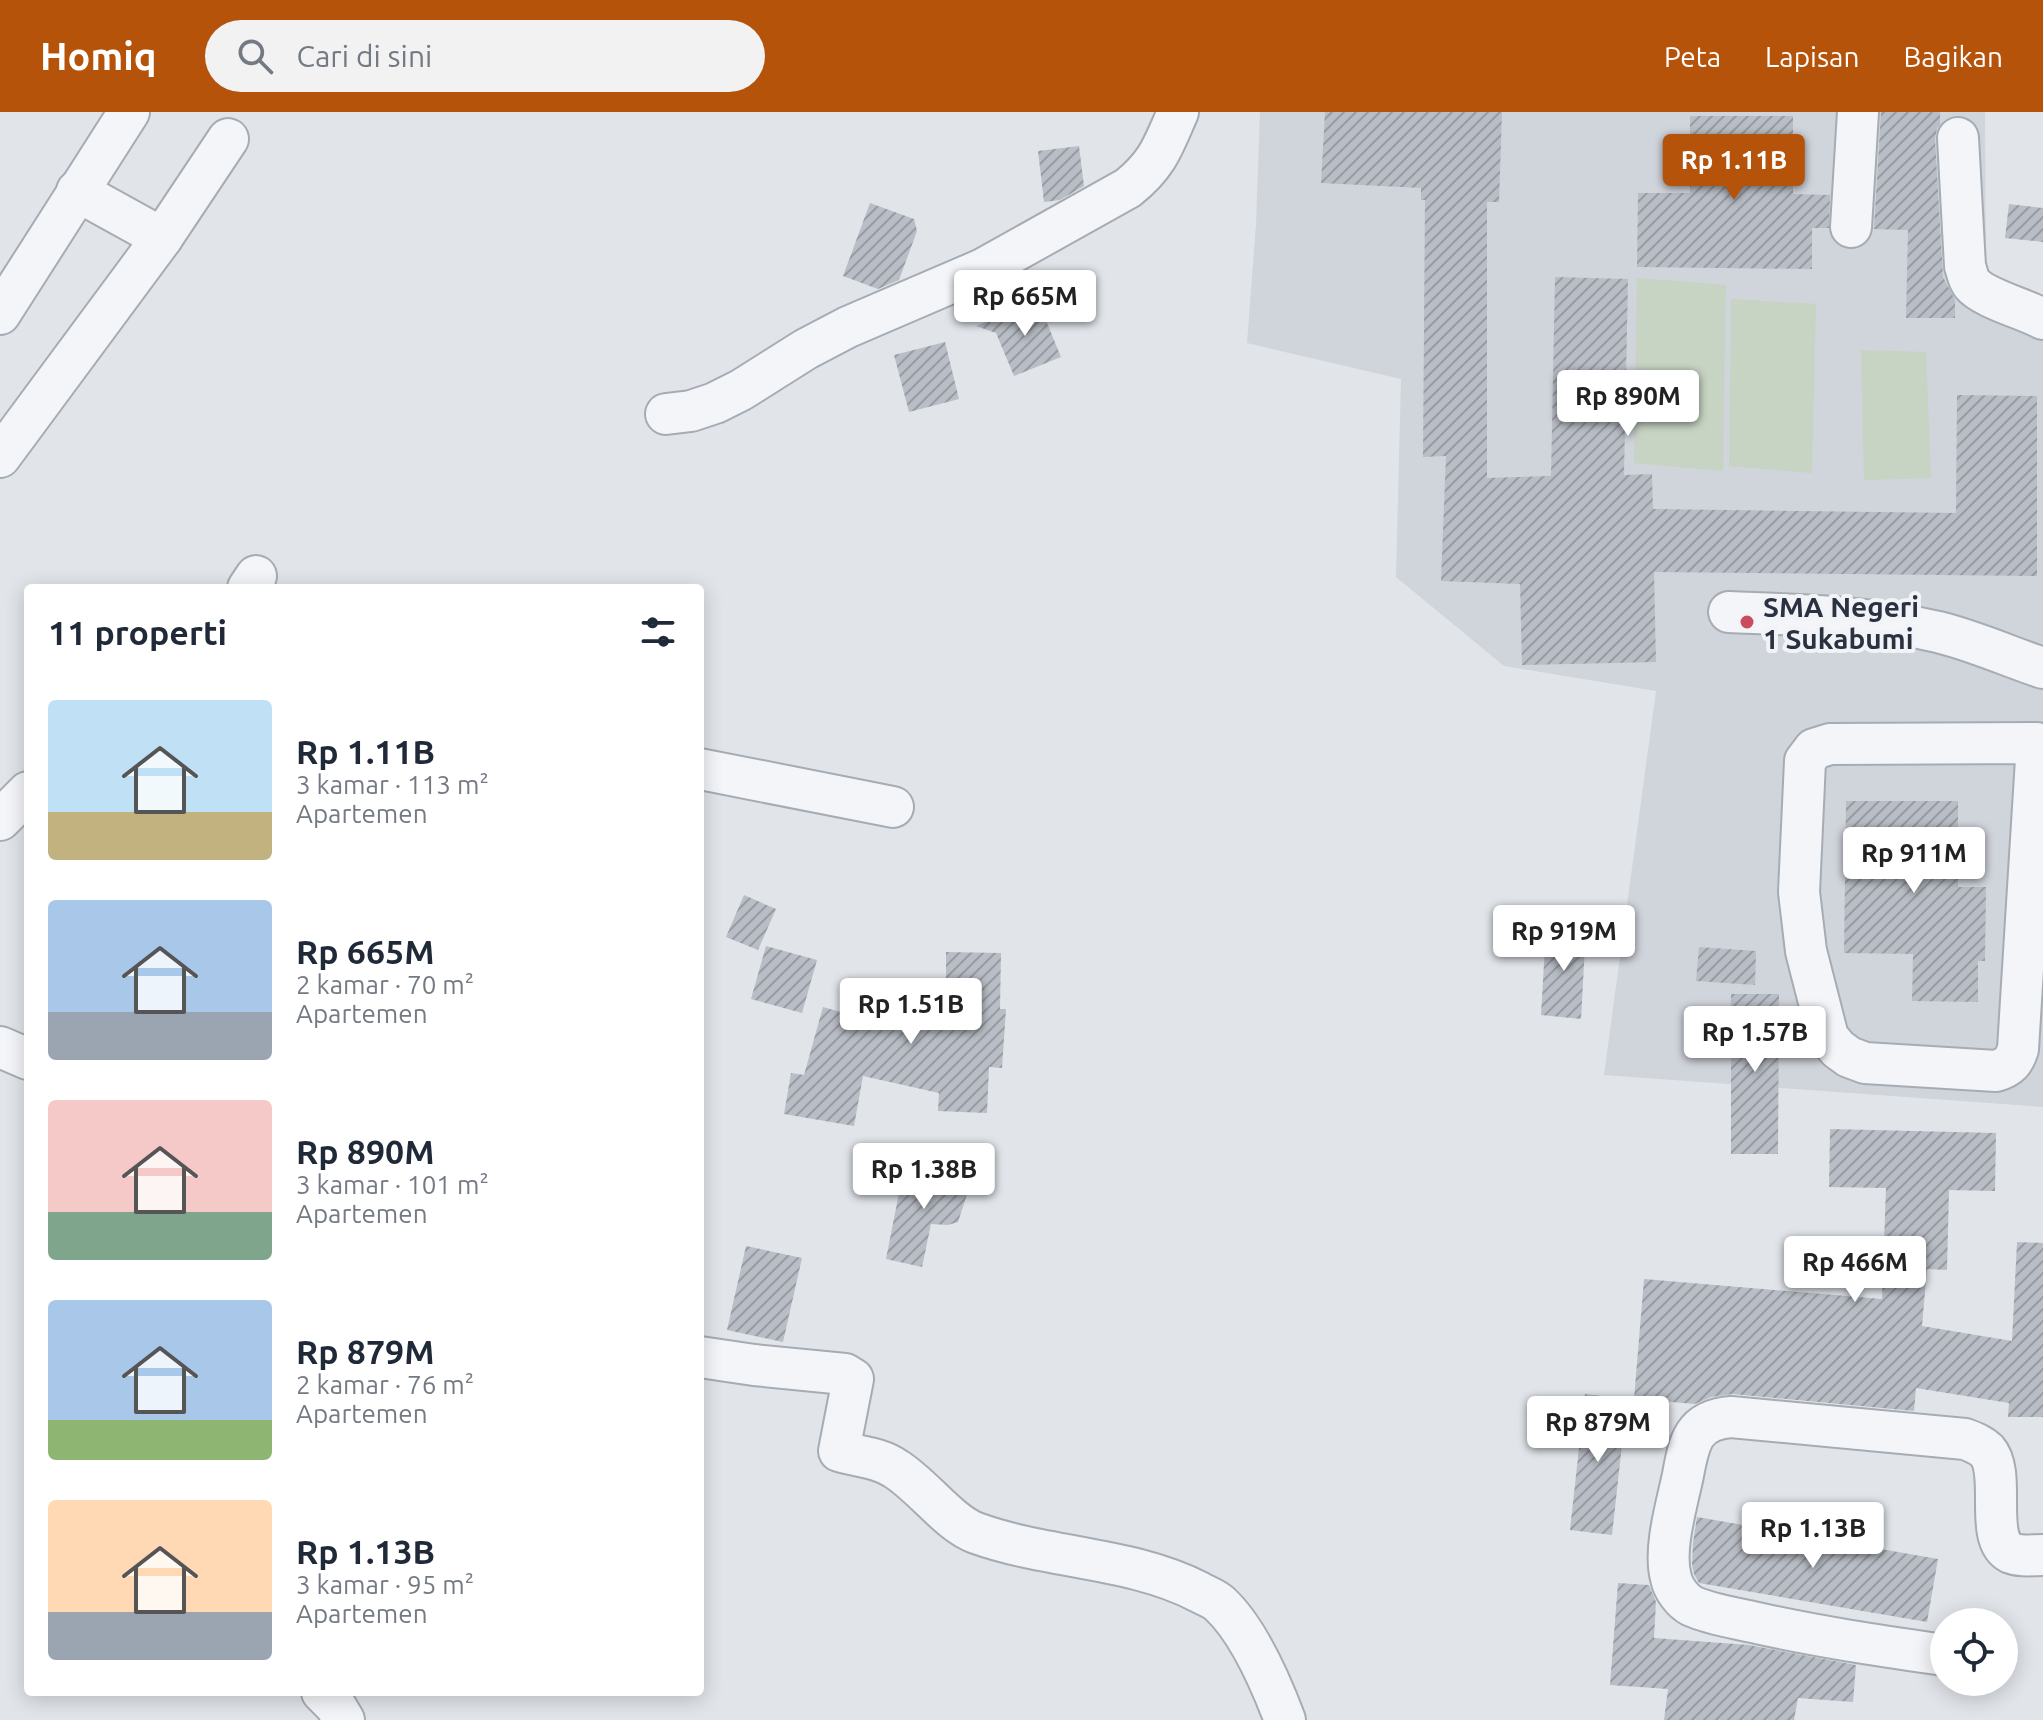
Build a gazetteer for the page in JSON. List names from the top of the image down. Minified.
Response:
{"places":["SMA Negeri 1 Sukabumi"],"page":{"header":"Homiq","search":"Cari di sini","nav":["Peta","Lapisan","Bagikan"],"price":["Rp 1.11B","Rp 665M","Rp 890M","Rp 911M","Rp 919M","Rp 1.51B","Rp 1.57B","Rp 1.38B","Rp 466M","Rp 879M","Rp 1.13B"],"heading":"11 properti","list":[{"name":"Rp 1.11B","note":"3 kamar · 113 m² · Apartemen"},{"name":"Rp 665M","note":"2 kamar · 70 m² · Apartemen"},{"name":"Rp 890M","note":"3 kamar · 101 m² · Apartemen"},{"name":"Rp 879M","note":"2 kamar · 76 m² · Apartemen"},{"name":"Rp 1.13B","note":"3 kamar · 95 m² · Apartemen"}]}}
